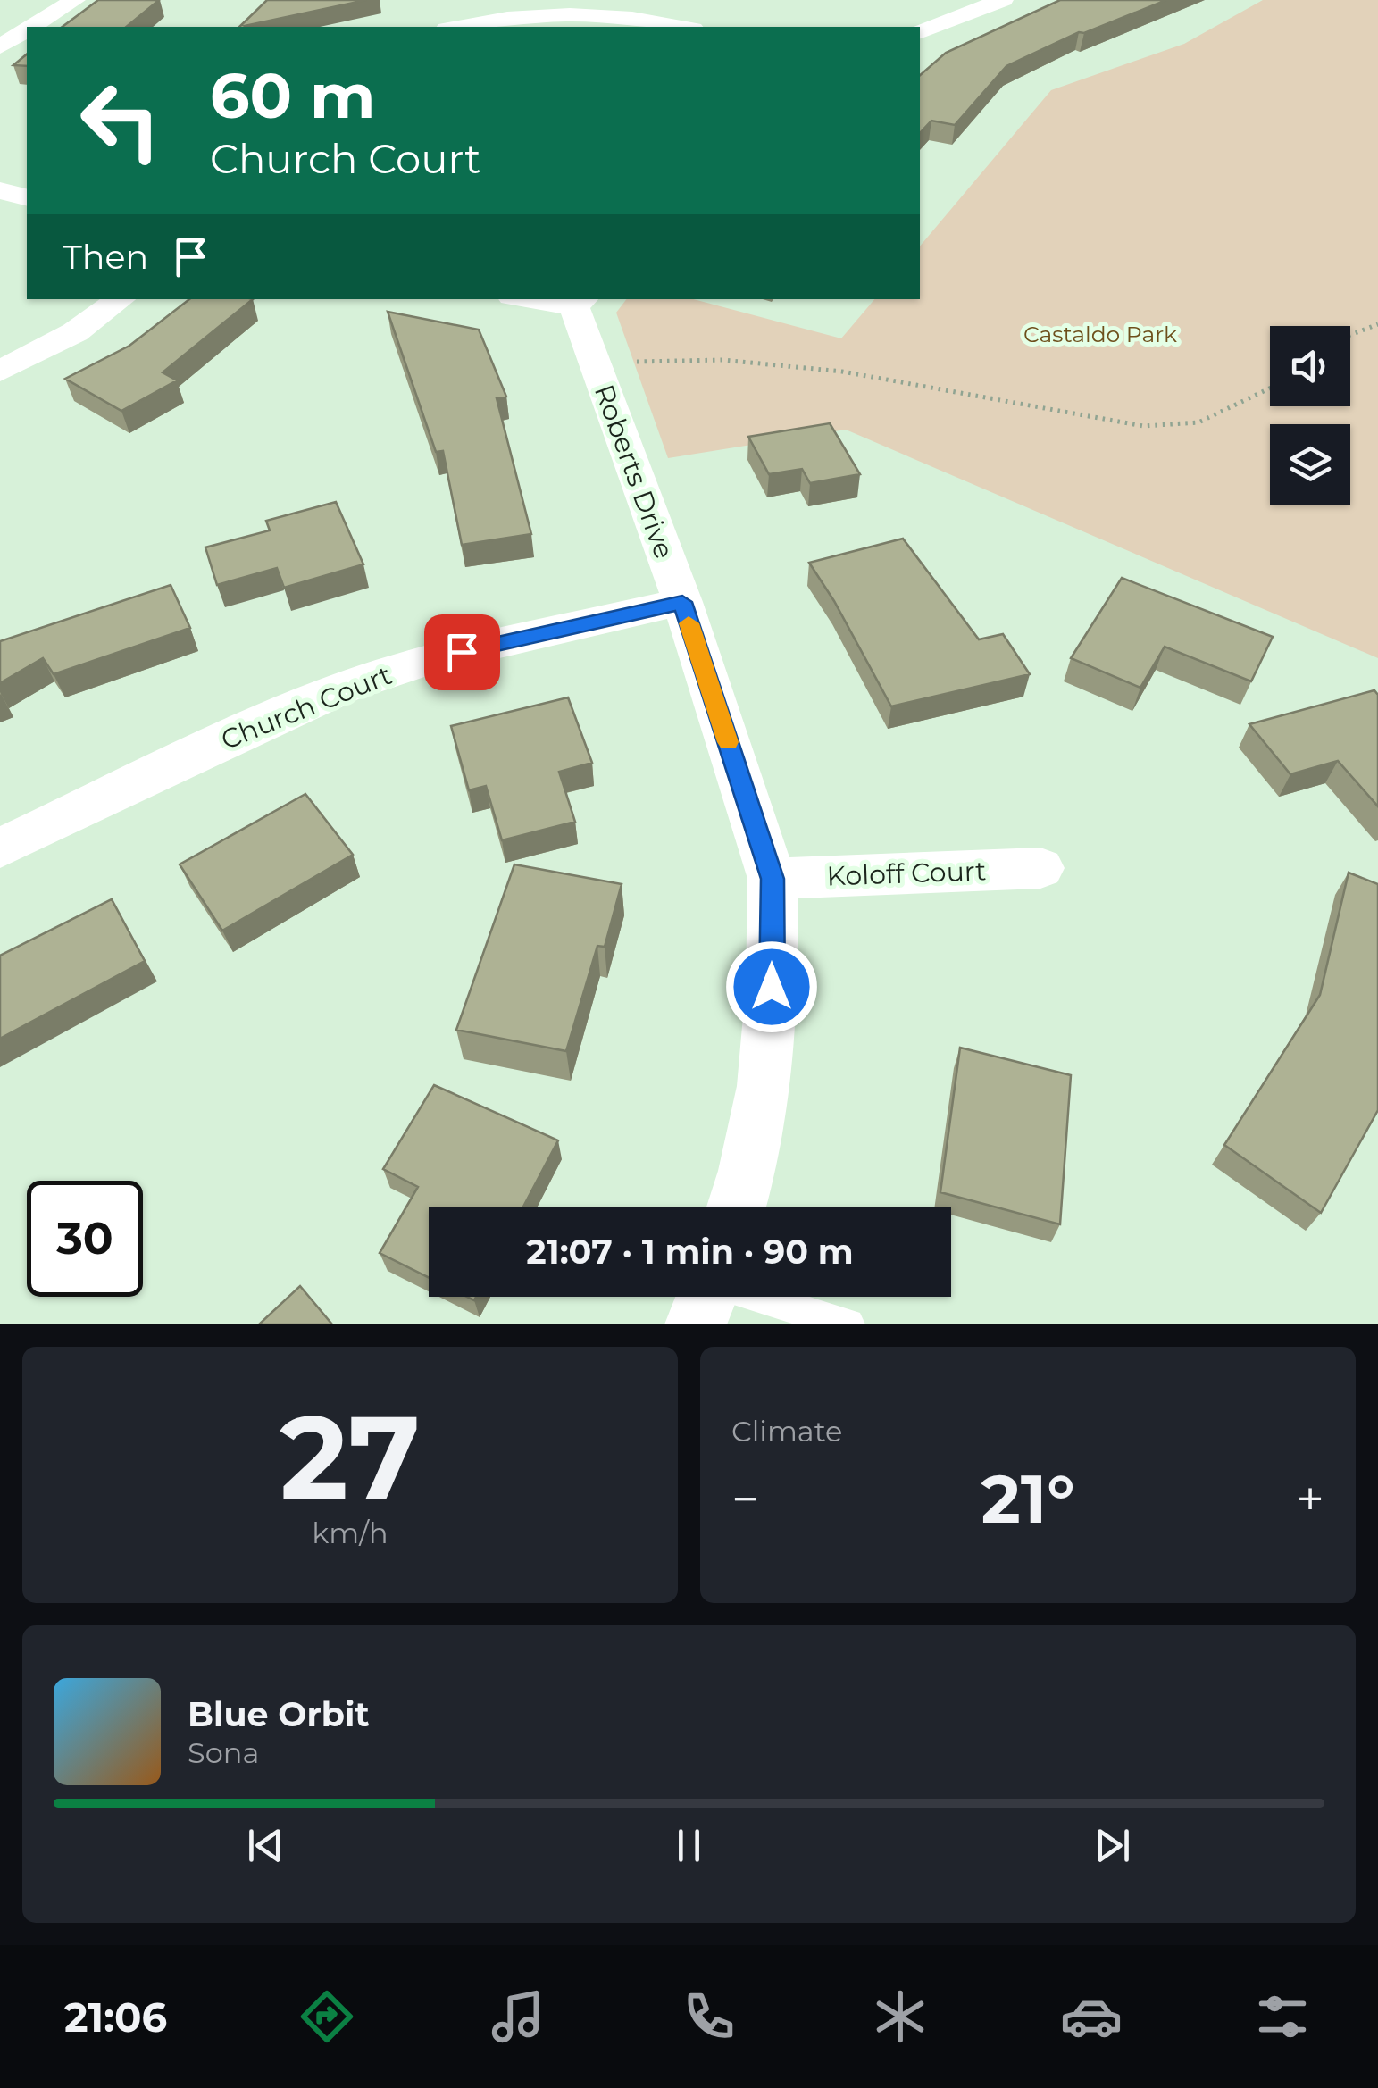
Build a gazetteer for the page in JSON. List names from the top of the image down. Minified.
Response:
{"streets":{"street":["Roberts Drive","Church Court","Koloff Court"]},"crossings":[["Roberts Drive","Church Court"],["Roberts Drive","Koloff Court"]],"parks":["Castaldo Park"],"page":{"turn":["60 m","Church Court"],"then":"Then","limit":"30","trip":"21:07 · 1 min · 90 m","tile":[["27","km/h"],"Climate"],"heat":["−","21°","+"],"song":["Blue Orbit","Sona"],"tabs":"21:06"}}
